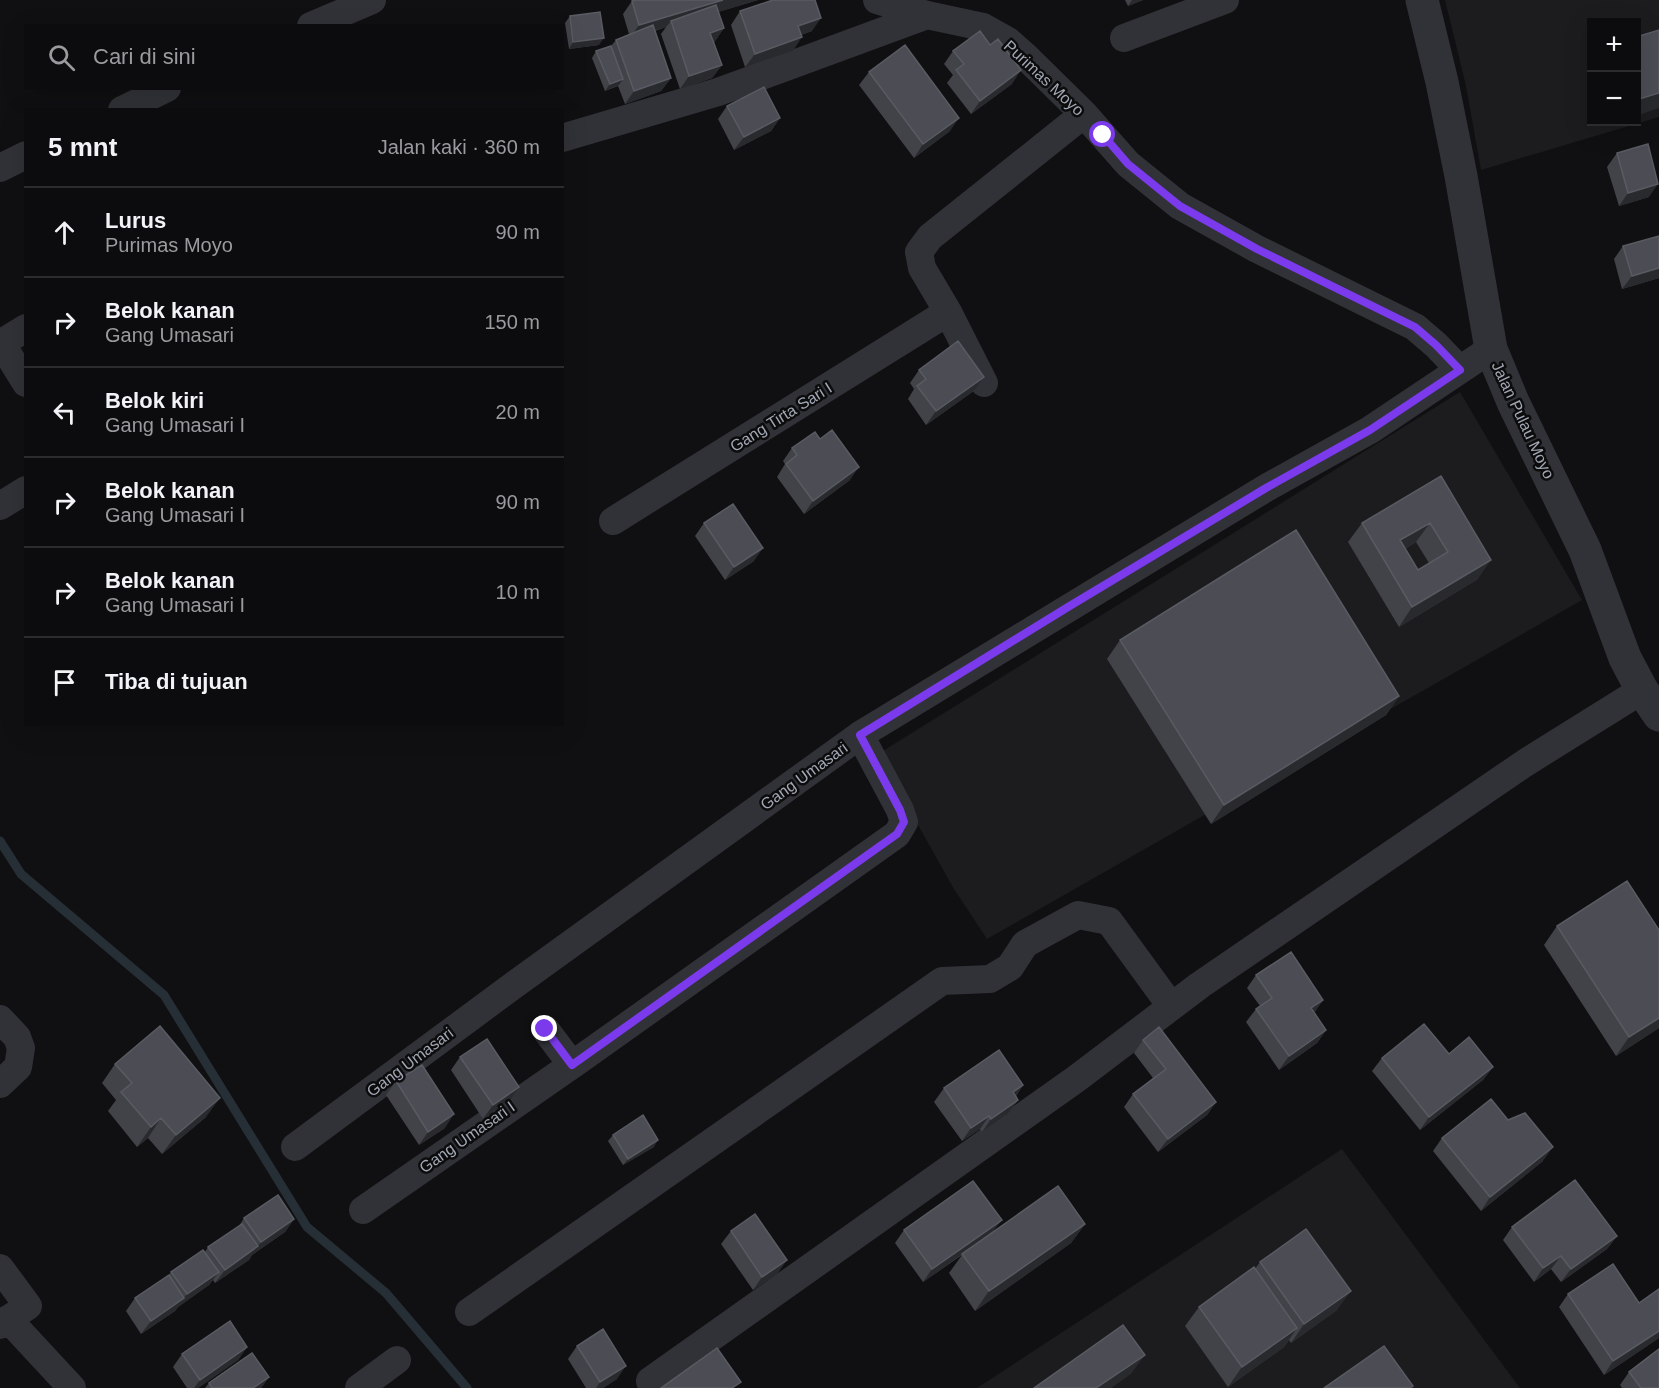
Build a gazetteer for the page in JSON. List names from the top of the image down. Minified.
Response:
{"streets":{"street":["Purimas Moyo","Gang Tirta Sari I","Jalan Pulau Moyo","Gang Umasari","Gang Umasari I"]},"crossings":[["Purimas Moyo","Gang Umasari"],["Jalan Pulau Moyo","Gang Umasari"],["Gang Umasari","Gang Umasari I"]],"page":{"map_buttons":["+","−"],"search":"Cari di sini","heading":["5 mnt","Jalan kaki · 360 m"],"list":[["Lurus","Purimas Moyo","90 m"],["Belok kanan","Gang Umasari","150 m"],["Belok kiri","Gang Umasari I","20 m"],["Belok kanan","Gang Umasari I","90 m"],["Belok kanan","Gang Umasari I","10 m"],"Tiba di tujuan"]}}
